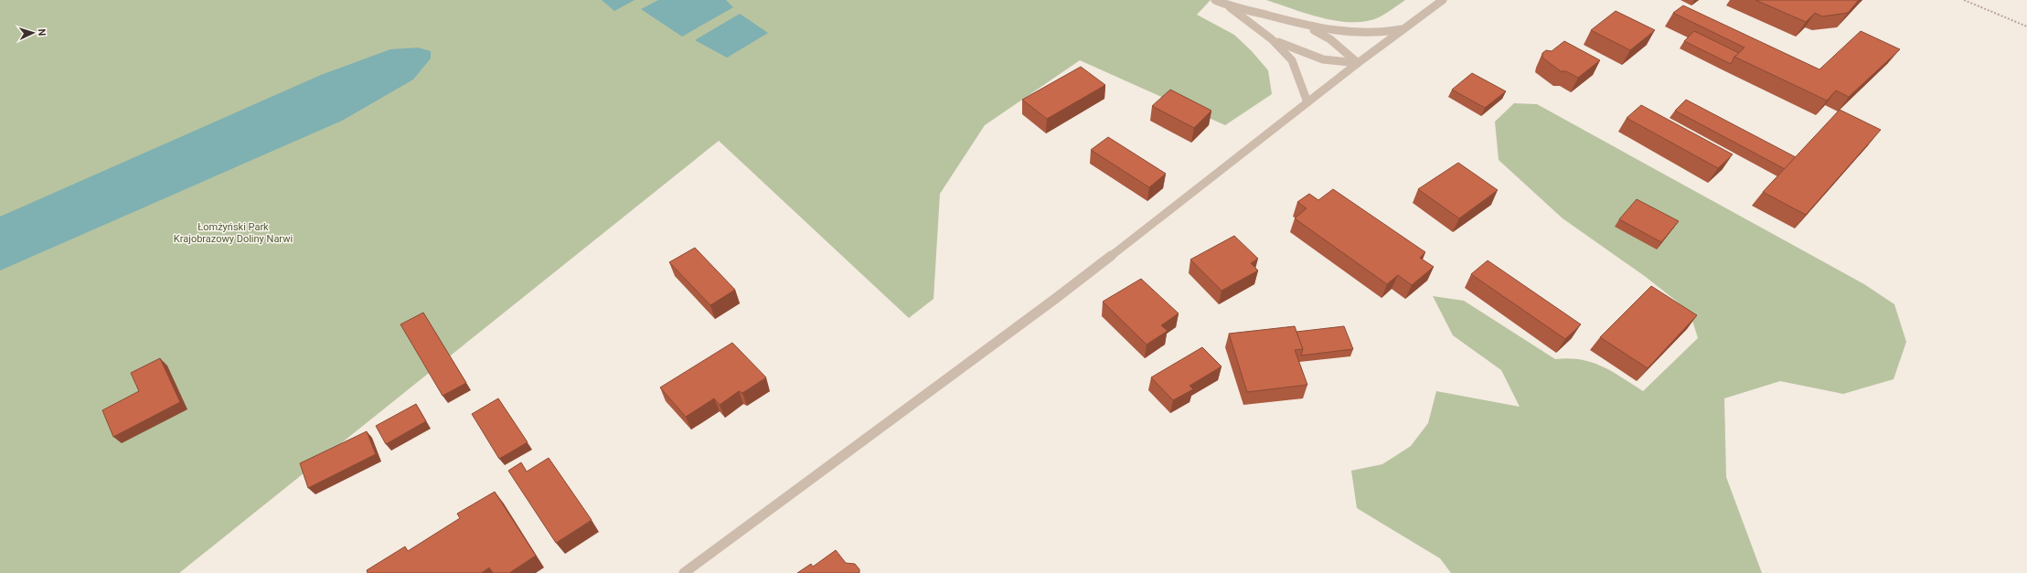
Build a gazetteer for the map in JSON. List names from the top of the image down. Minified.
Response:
{"parks":["Łomżyński Park Krajobrazowy Doliny Narwi"],"north":"right"}
